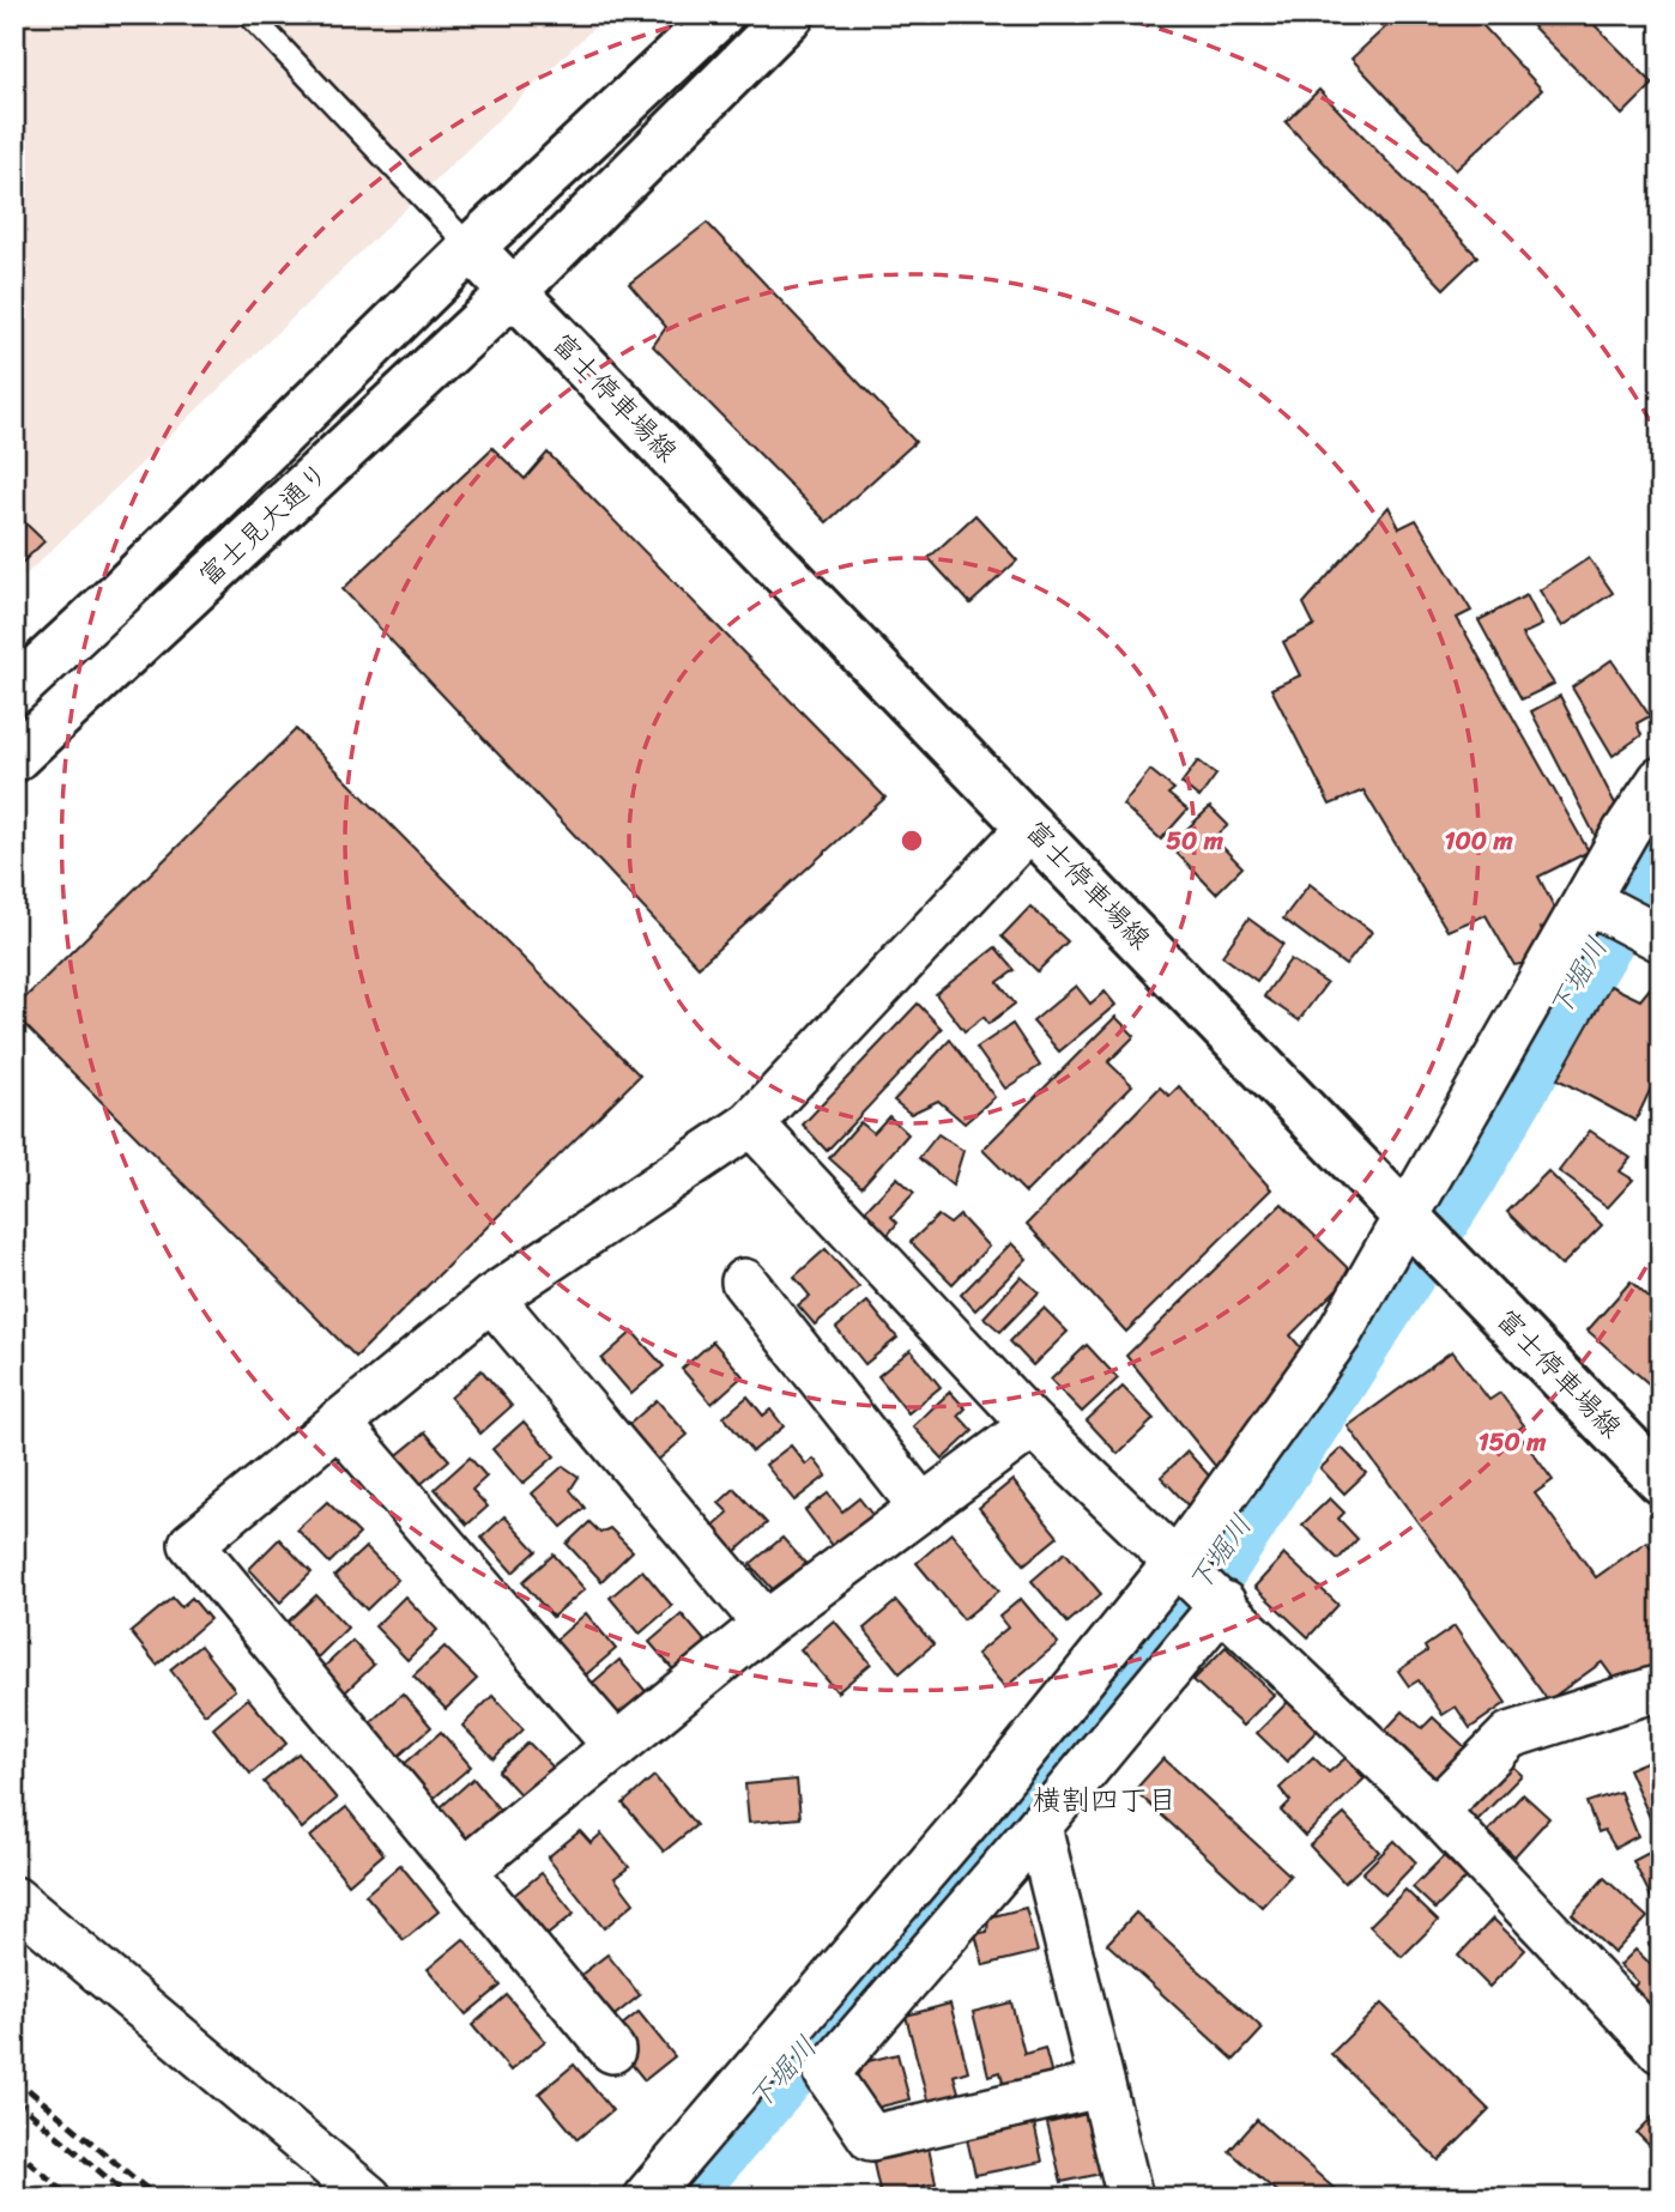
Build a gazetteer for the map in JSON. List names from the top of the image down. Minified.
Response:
{"streets":{"main road":["富士停車場線","富士見大通り"]},"crossings":[["富士停車場線","富士見大通り"]],"districts":["横割四丁目"],"water":["下堀川"],"rings":["50 m","100 m","150 m"]}
